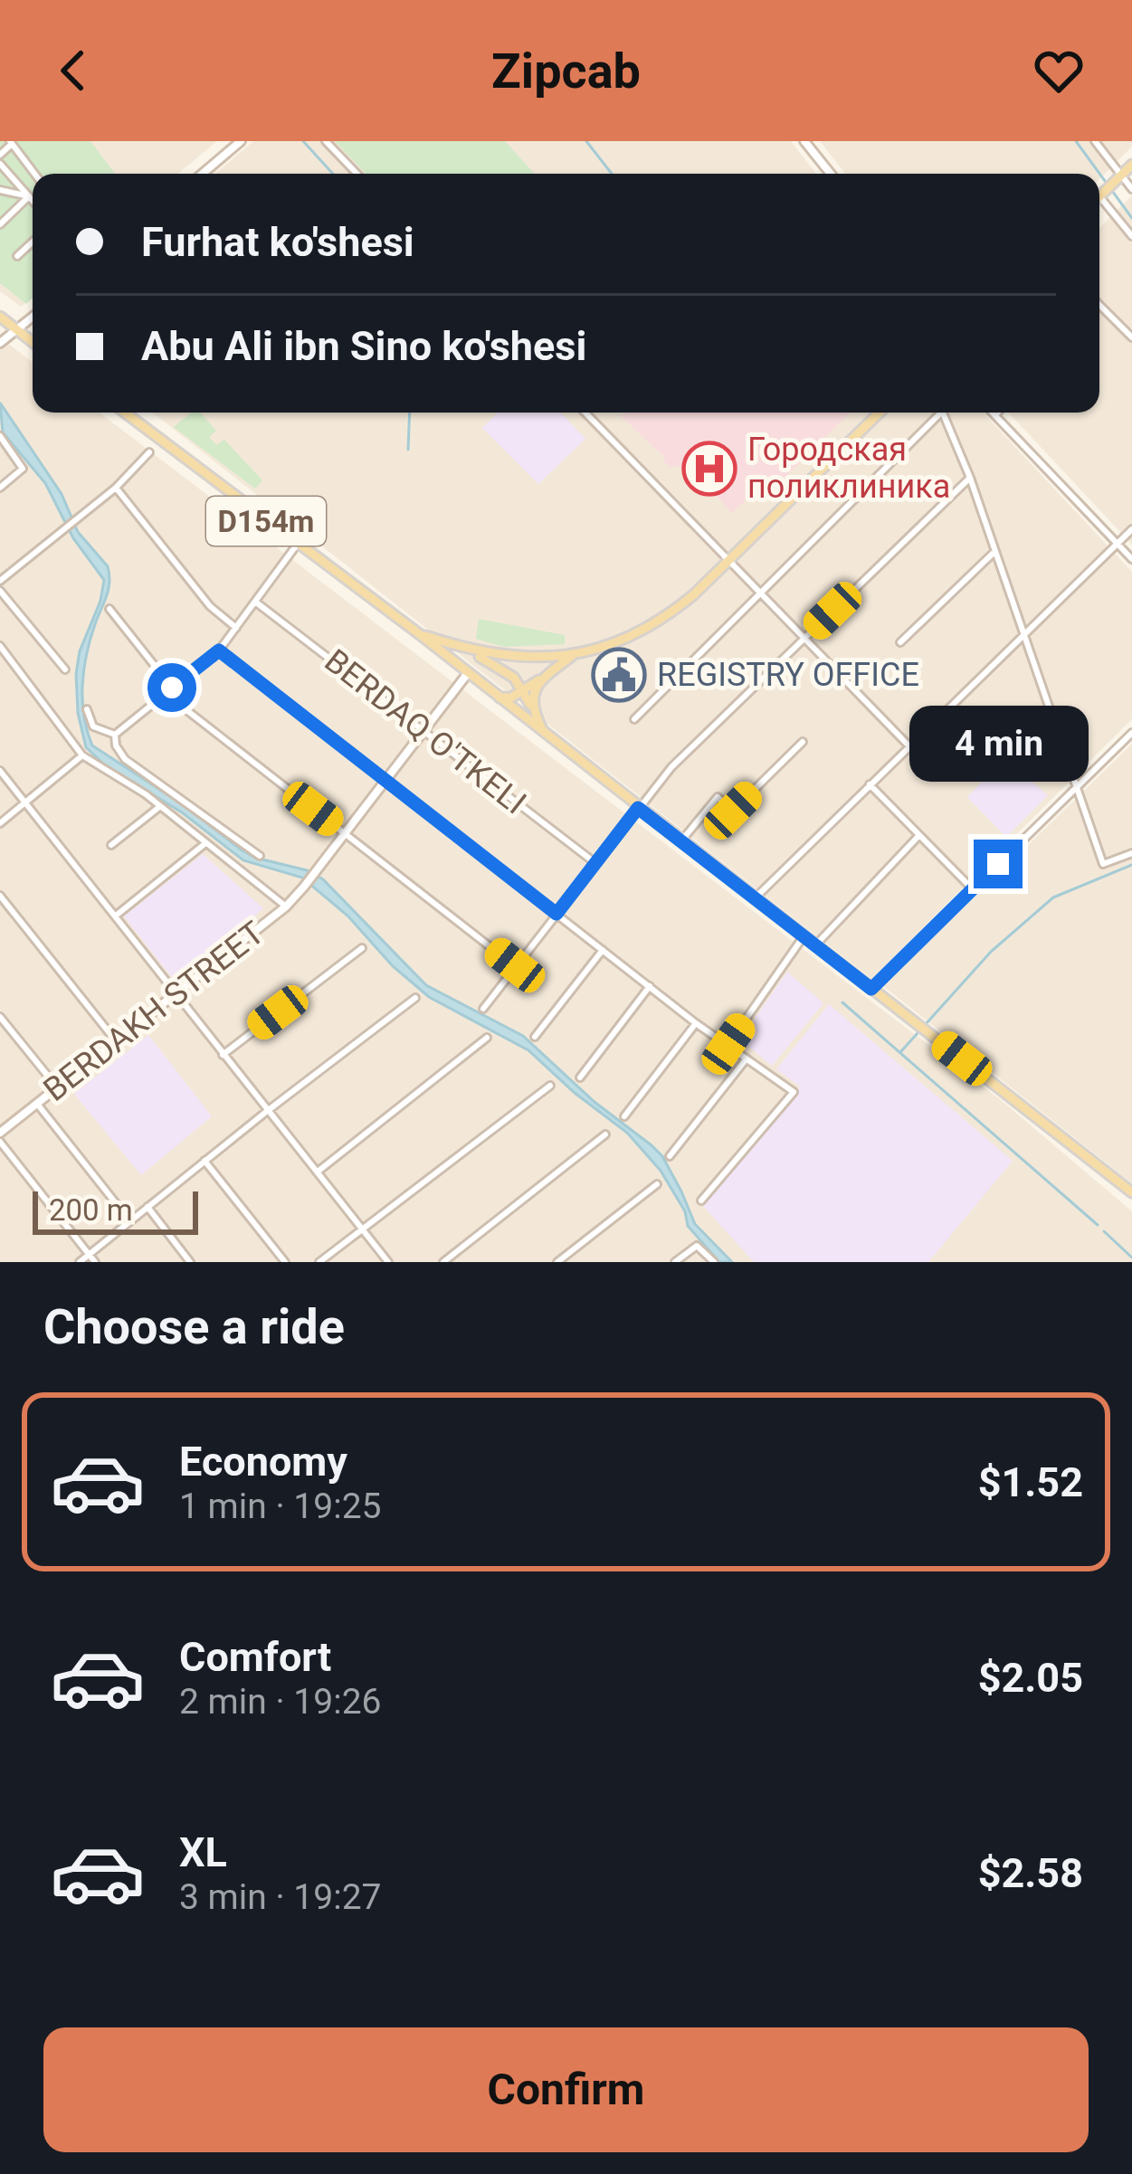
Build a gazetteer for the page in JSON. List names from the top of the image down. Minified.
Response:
{"streets":{"main road":["D154m"],"street":["BERDAQ O'TKELI","BERDAKH STREET"]},"crossings":[["D154m","BERDAKH STREET"],["BERDAQ O'TKELI","BERDAKH STREET"]],"places":{"hospital":["Городская поликлиника"],"public building":["REGISTRY OFFICE"]},"scale_bar":"200 m","page":{"header":"Zipcab","banner":["Furhat ko'shesi","Abu Ali ibn Sino ko'shesi"],"bubble":"4 min","scale":"200 m","heading":"Choose a ride","list":[{"name":"Economy","note":"1 min · 19:25","value":"$1.52"},{"name":"Comfort","note":"2 min · 19:26","value":"$2.05"},{"name":"XL","note":"3 min · 19:27","value":"$2.58"}],"buttons":"Confirm"}}
